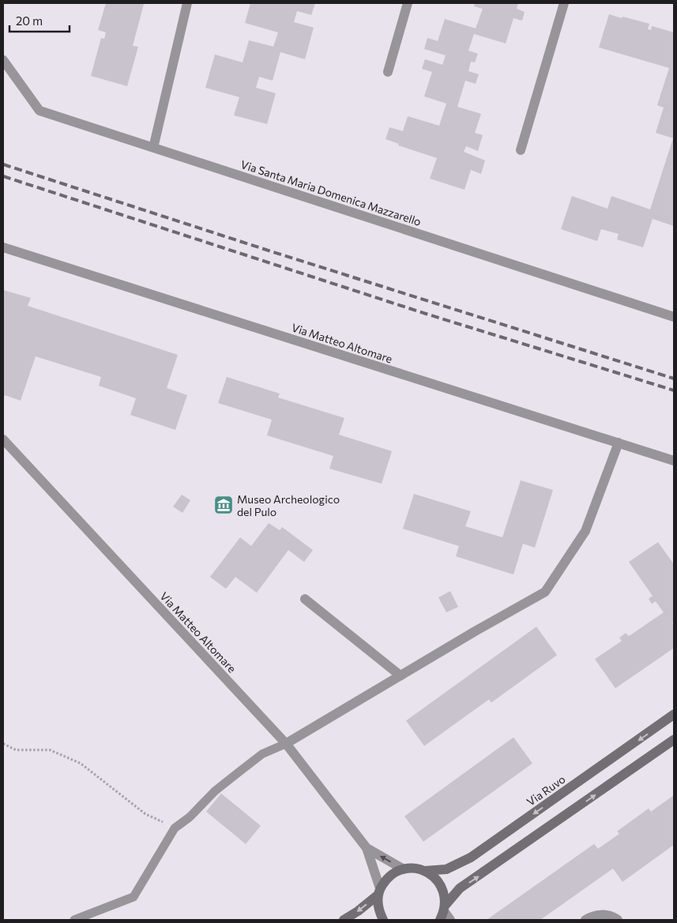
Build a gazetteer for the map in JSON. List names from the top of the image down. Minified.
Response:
{"streets":{"main road":["Via Ruvo"],"street":["Via Santa Maria Domenica Mazzarello","Via Matteo Altomare"]},"crossings":[["Via Matteo Altomare","Via Ruvo"]],"places":{"museum":["Museo Archeologico del Pulo"]},"scale_bar":"20 m"}
